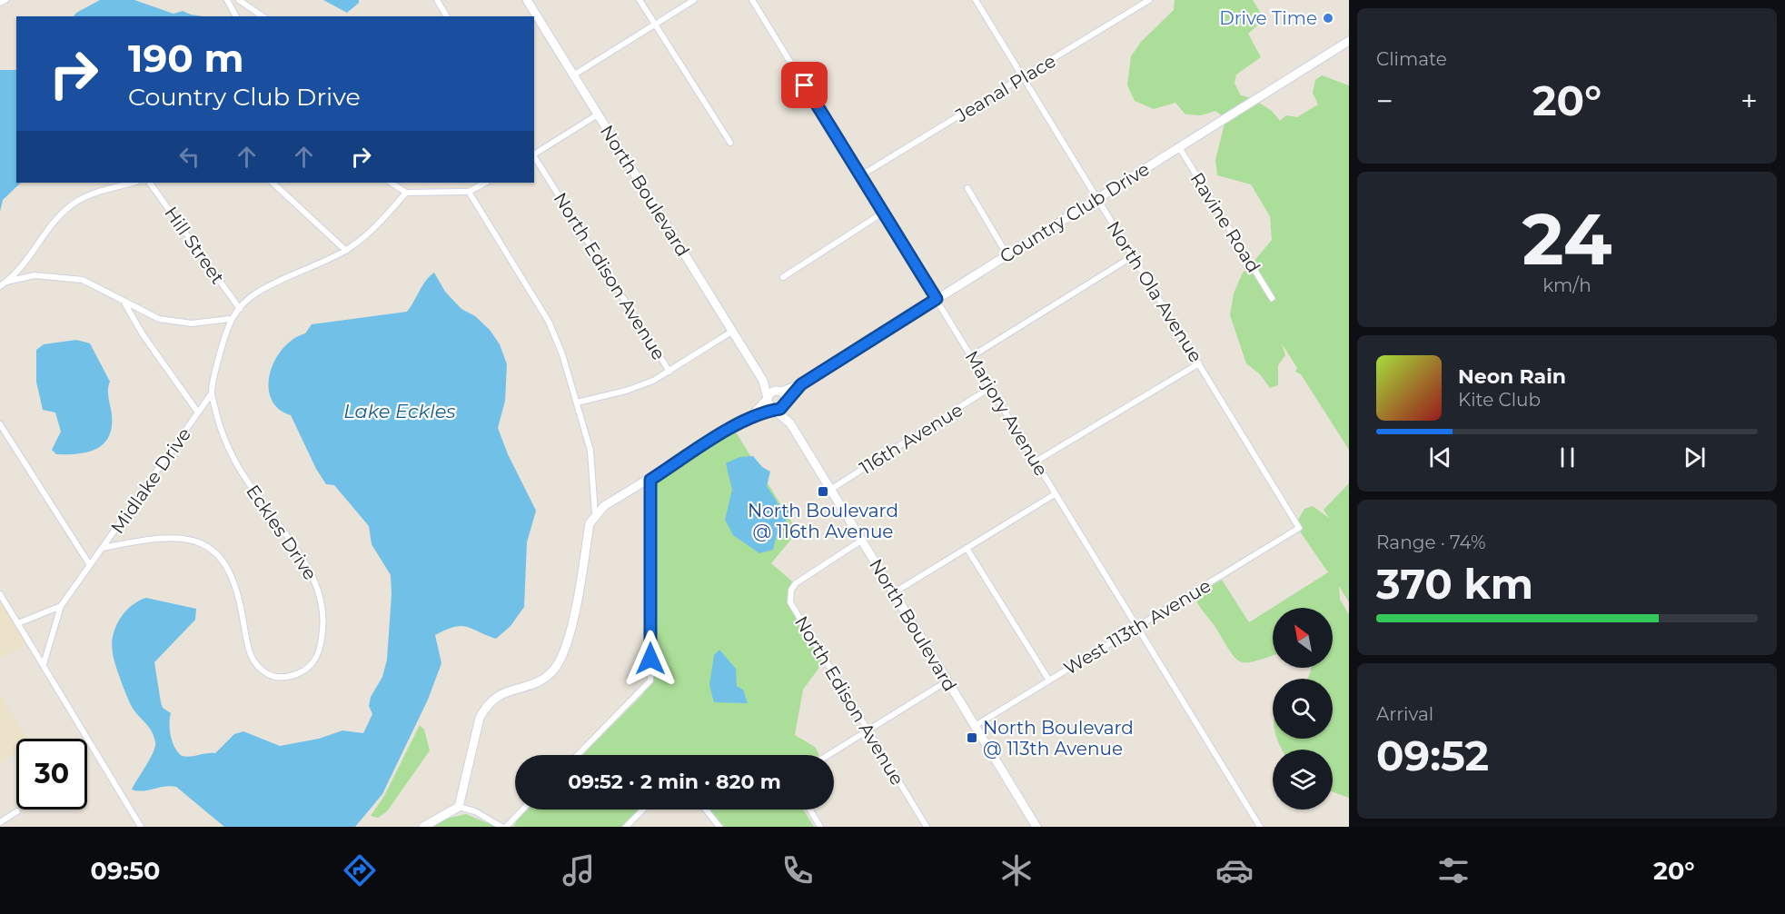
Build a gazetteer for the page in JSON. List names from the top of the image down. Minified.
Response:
{"streets":{"street":["Jeanal Place","North Boulevard","Country Club Drive","Ravine Road","Hill Street","North Edison Avenue","North Ola Avenue","Marjory Avenue","116th Avenue","Midlake Drive","Eckles Drive","West 113th Avenue"]},"crossings":[["Jeanal Place","North Ola Avenue"],["Jeanal Place","Marjory Avenue"],["North Boulevard","Country Club Drive"],["North Boulevard","North Edison Avenue"],["North Boulevard","116th Avenue"],["North Boulevard","West 113th Avenue"],["Country Club Drive","Ravine Road"],["Country Club Drive","North Ola Avenue"],["Country Club Drive","Marjory Avenue"],["North Ola Avenue","West 113th Avenue"],["Marjory Avenue","116th Avenue"],["Marjory Avenue","West 113th Avenue"],["Midlake Drive","Eckles Drive"]],"water":["Lake Eckles"],"places":{"other":["Drive Time"],"transit":["North Boulevard @ 116th Avenue","North Boulevard @ 113th Avenue"]},"north":"top left","page":{"tile":["Climate",["24","km/h"],["Range · 74%","370 km"],["Arrival","09:52"]],"turn":["190 m","Country Club Drive"],"heat":["−","20°","+"],"song":["Neon Rain","Kite Club"],"limit":"30","trip":"09:52 · 2 min · 820 m","tabs":["09:50","20°"]}}
